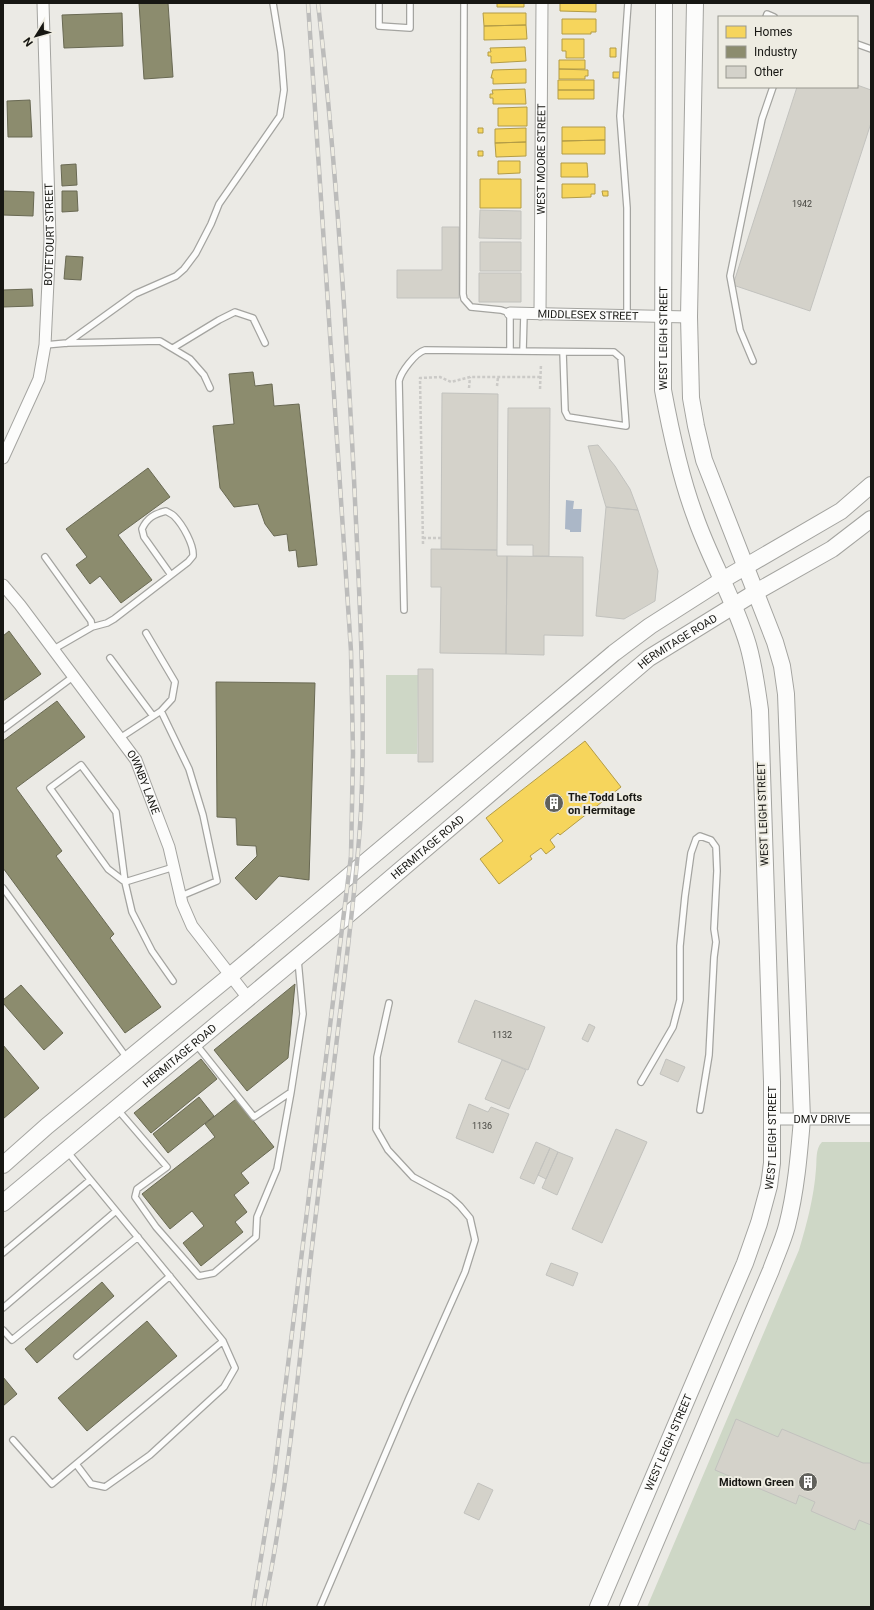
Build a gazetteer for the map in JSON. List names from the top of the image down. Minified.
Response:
{"streets":{"street":["WEST MOORE STREET","BOTETOURT STREET","MIDDLESEX STREET","WEST LEIGH STREET","HERMITAGE ROAD","OWNBY LANE","DMV DRIVE"]},"crossings":[["WEST MOORE STREET","MIDDLESEX STREET"],["MIDDLESEX STREET","WEST LEIGH STREET"],["WEST LEIGH STREET","HERMITAGE ROAD"],["WEST LEIGH STREET","DMV DRIVE"],["HERMITAGE ROAD","OWNBY LANE"]],"places":{"building":["The Todd Lofts on Hermitage","Midtown Green"]},"house_numbers":["1942","1132","1136"],"legend":["Homes","Industry","Other"],"north":"bottom left"}
